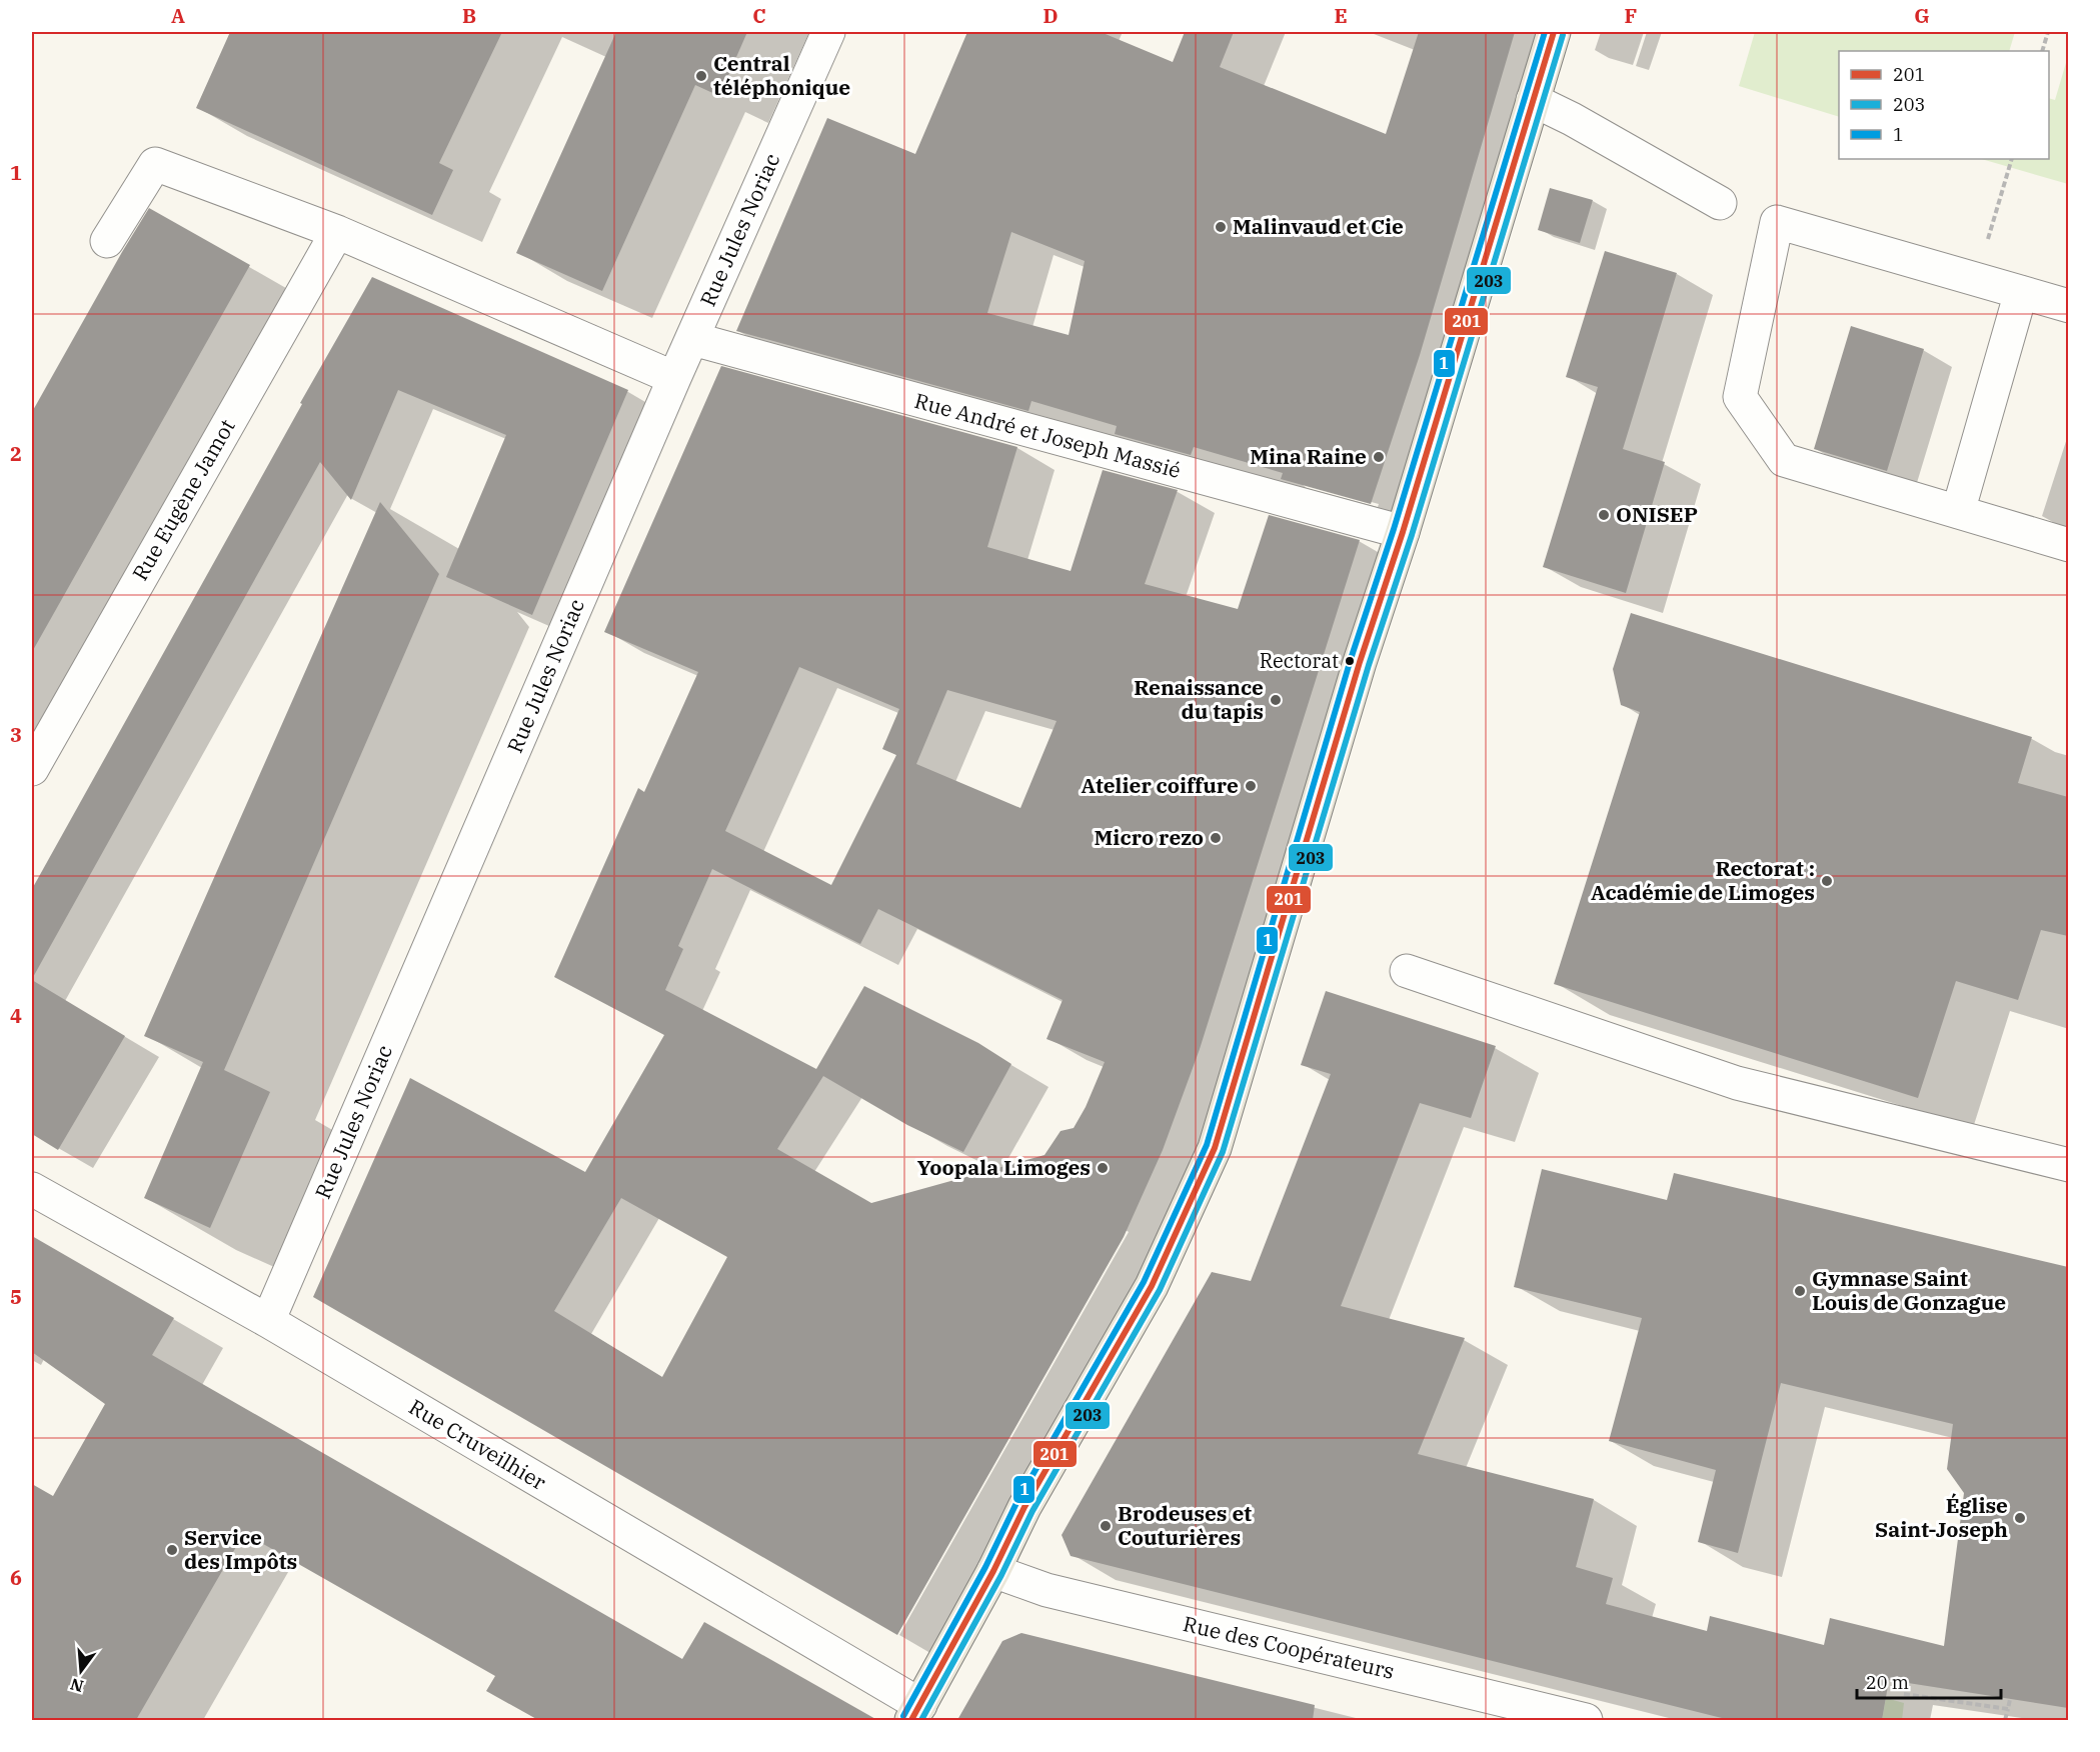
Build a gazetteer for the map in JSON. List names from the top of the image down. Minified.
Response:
{"streets":{"street":["Rue Jules Noriac","Rue André et Joseph Massié","Rue Eugène Jamot","Rue Cruveilhier","Rue des Coopérateurs"]},"crossings":[["Rue Jules Noriac","Rue André et Joseph Massié"],["Rue Jules Noriac","Rue Cruveilhier"]],"places":["Central téléphonique","Malinvaud et Cie","Mina Raine","ONISEP","Rectorat","Renaissance du tapis","Atelier coiffure","Micro rezo","Rectorat : Académie de Limoges","Yoopala Limoges","Gymnase Saint Louis de Gonzague","Église Saint-Joseph","Brodeuses et Couturières","Service des Impôts"],"lines":["transit line 201","transit line 1","transit line 203"],"legend":["201","203","1"],"scale_bar":"20 m","north":"bottom","grid":{"columns":["A","B","C","D","E","F","G"],"rows":["1","2","3","4","5","6"]}}
